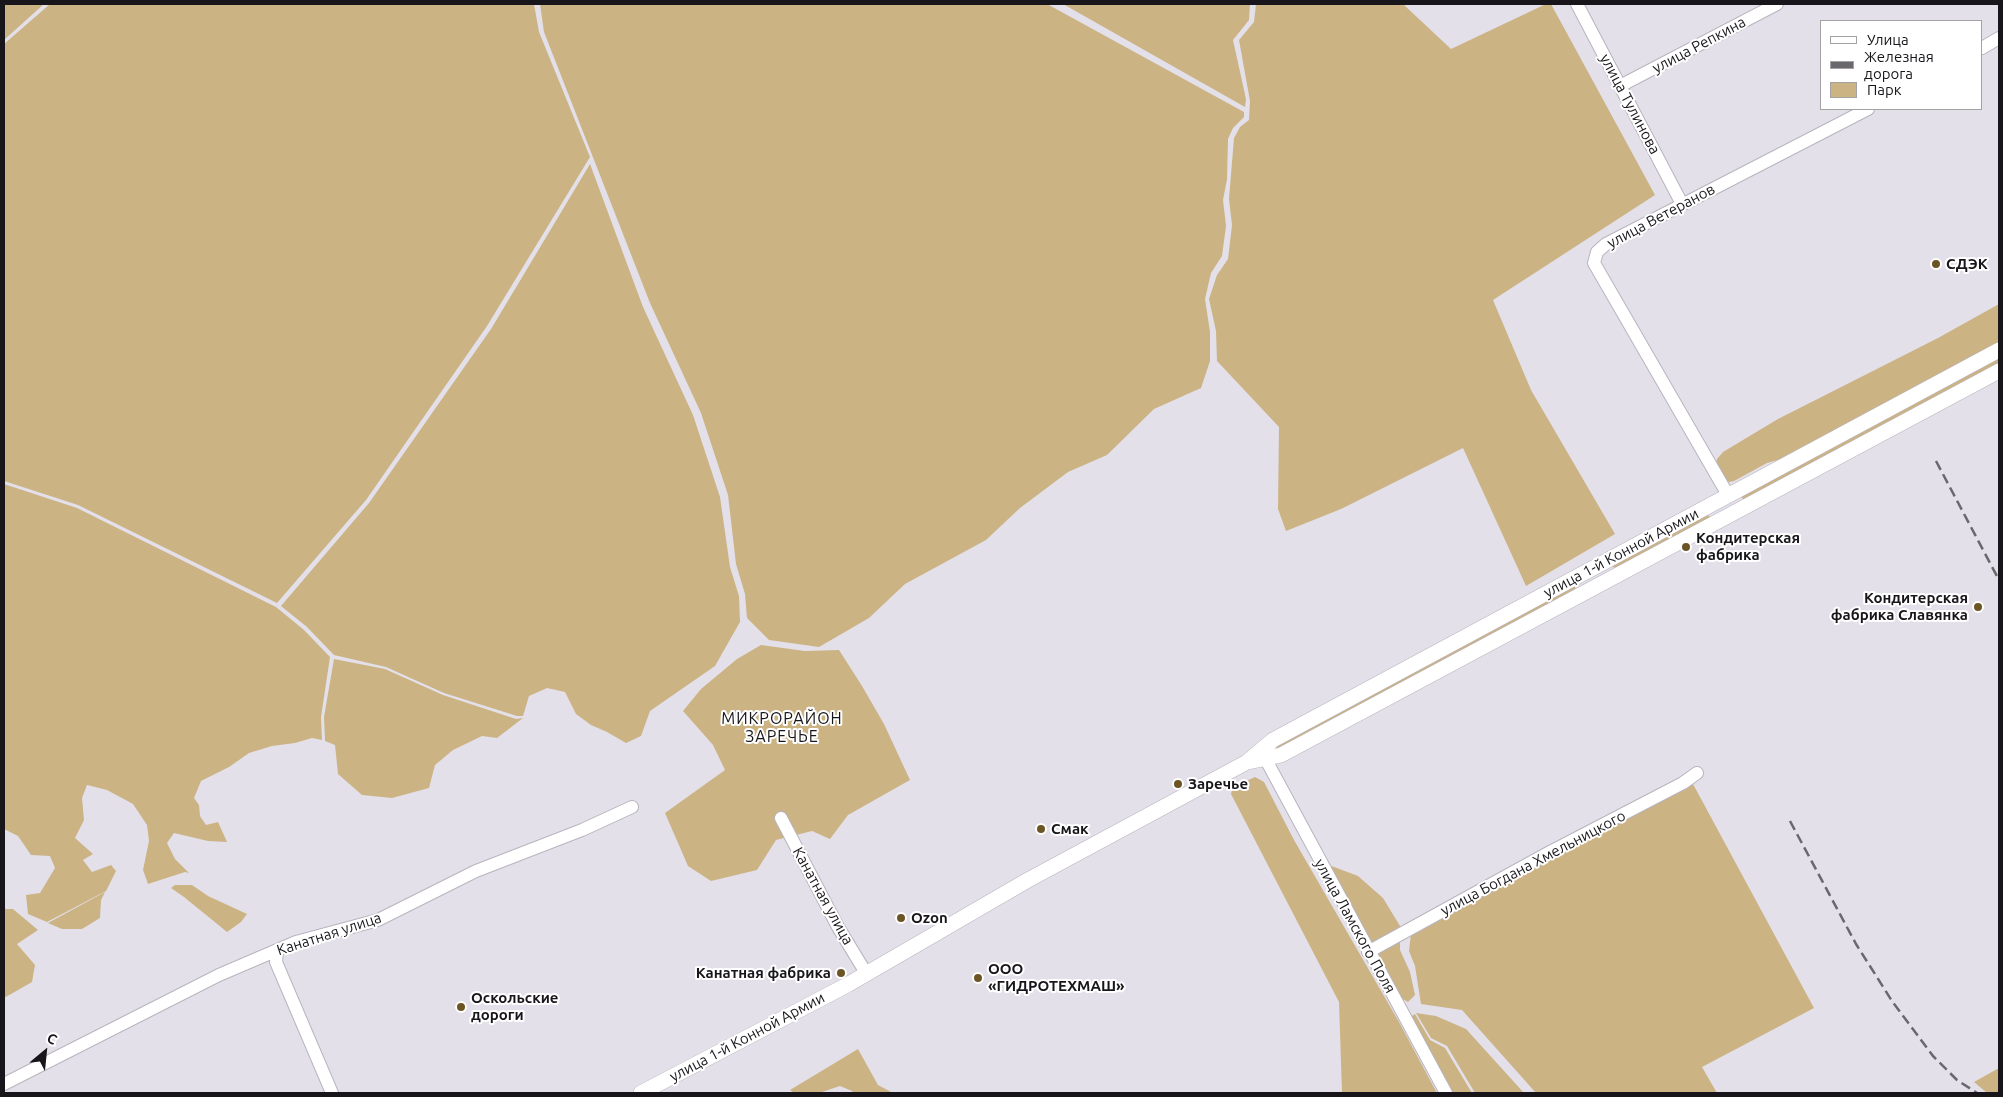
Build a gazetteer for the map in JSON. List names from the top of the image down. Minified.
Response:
{"streets":{"main road":["улица 1-й Конной Армии"],"street":["улица Репкина","улица Тулинова","улица Ветеранов","улица Богдана Хмельницкого","Канатная улица","улица Ламского Поля"]},"crossings":[["улица Репкина","улица Тулинова"],["улица Тулинова","улица Ветеранов"],["улица Ветеранов","улица 1-й Конной Армии"],["улица 1-й Конной Армии","Канатная улица"],["улица 1-й Конной Армии","улица Ламского Поля"],["улица Богдана Хмельницкого","улица Ламского Поля"]],"districts":["МИКРОРАЙОН ЗАРЕЧЬЕ"],"places":["СДЭК","Кондитерская фабрика","Кондитерская фабрика Славянка","Заречье","Смак","Ozon","Канатная фабрика","ООО «ГИДРОТЕХМАШ»","Оскольские дороги"],"legend":["Улица","Железная дорога","Парк"],"north":"top right"}
